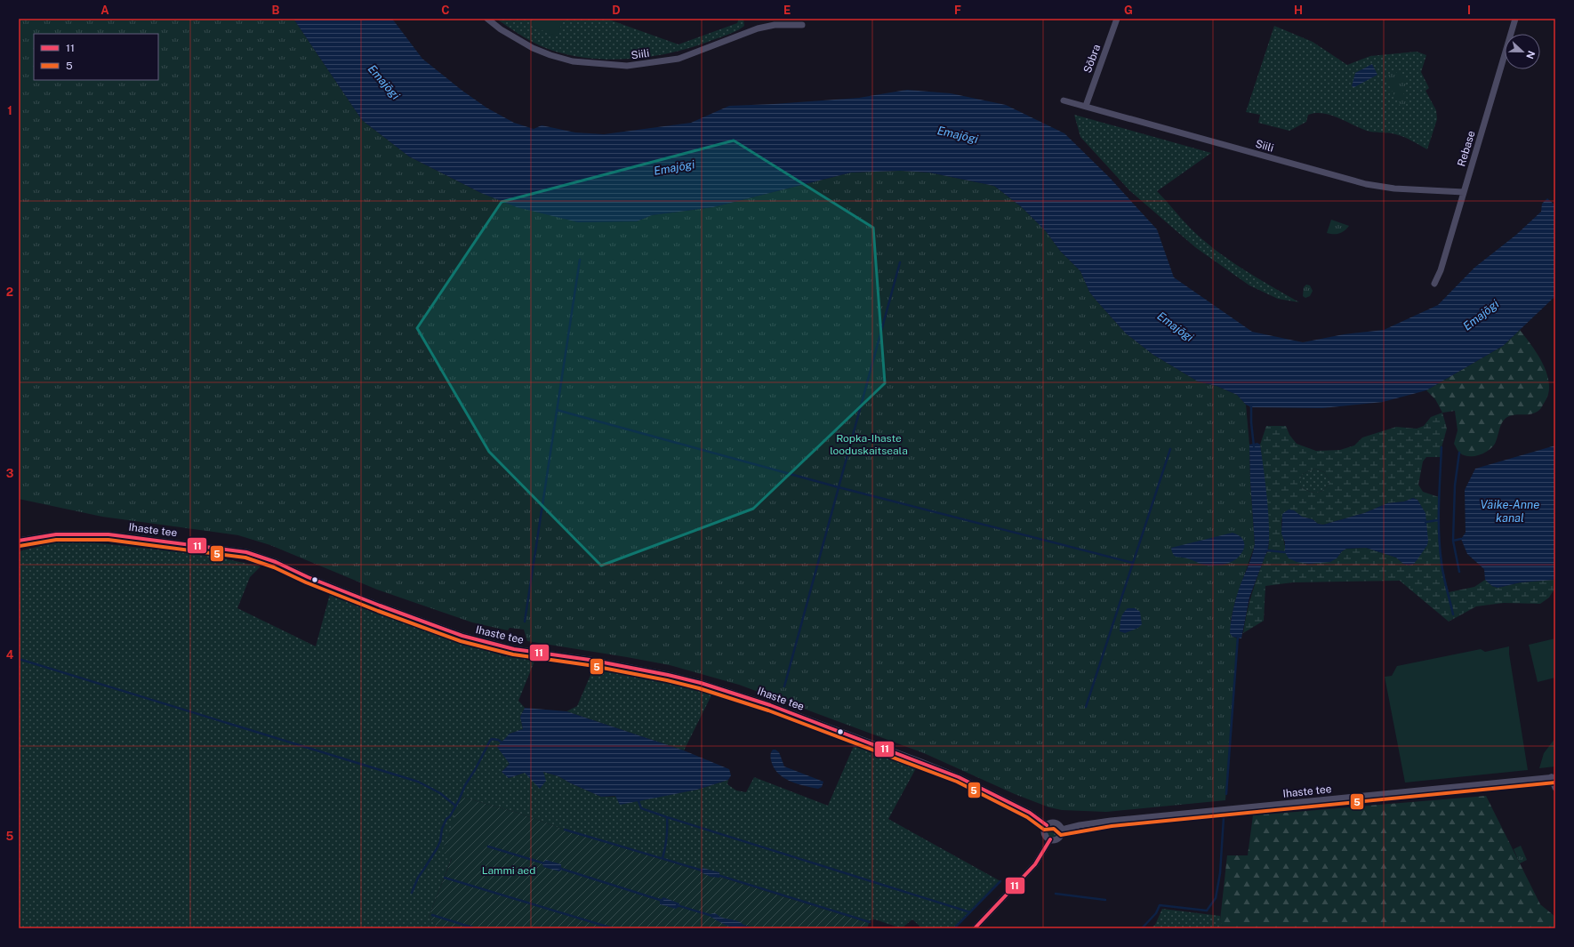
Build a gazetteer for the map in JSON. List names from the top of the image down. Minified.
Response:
{"streets":{"street":["Siili","Sõbra","Rebase","Ihaste tee"]},"crossings":[["Siili","Sõbra"],["Siili","Rebase"]],"water":["Emajõgi","Väike-Anne kanal"],"parks":["Ropka-Ihaste looduskaitseala","Lammi aed"],"lines":["transit line 11","transit line 5"],"legend":["11","5"],"north":"right","grid":{"columns":["A","B","C","D","E","F","G","H","I"],"rows":["1","2","3","4","5"]}}
